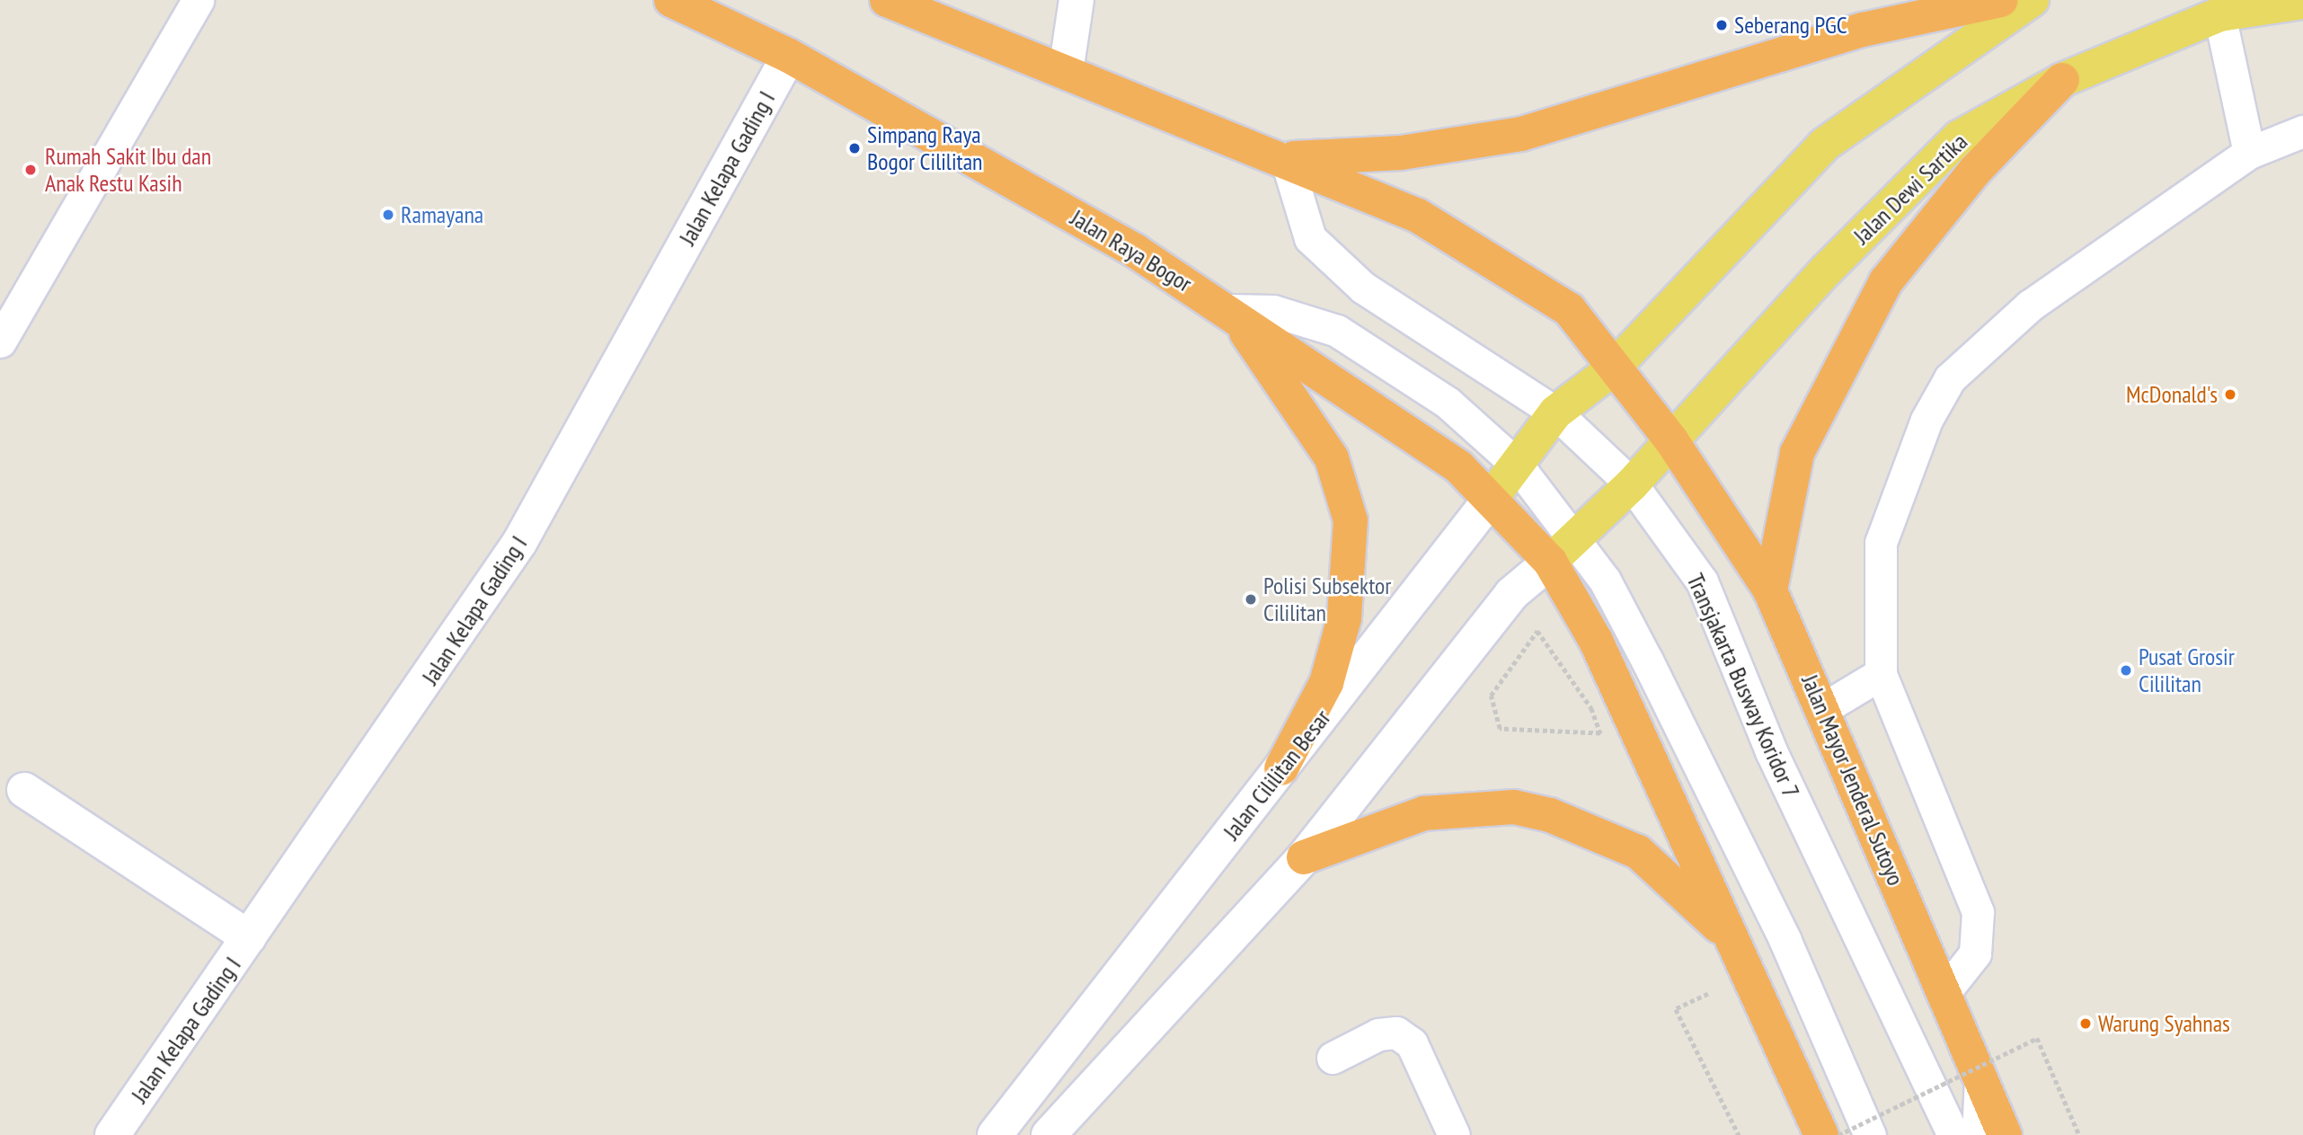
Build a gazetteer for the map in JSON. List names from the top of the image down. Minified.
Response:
{"streets":{"highway":["Jalan Raya Bogor","Jalan Mayor Jenderal Sutoyo"],"main road":["Jalan Dewi Sartika","Jalan Cililitan Besar"],"street":["Jalan Kelapa Gading I"],"lane":["Transjakarta Busway Koridor 7"]},"crossings":[["Jalan Kelapa Gading I","Jalan Raya Bogor"],["Jalan Dewi Sartika","Transjakarta Busway Koridor 7"],["Jalan Dewi Sartika","Jalan Mayor Jenderal Sutoyo"],["Jalan Raya Bogor","Jalan Cililitan Besar"],["Transjakarta Busway Koridor 7","Jalan Cililitan Besar"]],"places":["Seberang PGC","Simpang Raya Bogor Cililitan","Rumah Sakit Ibu dan Anak Restu Kasih","Ramayana","McDonald's","Polisi Subsektor Cililitan","Pusat Grosir Cililitan","Warung Syahnas"]}
